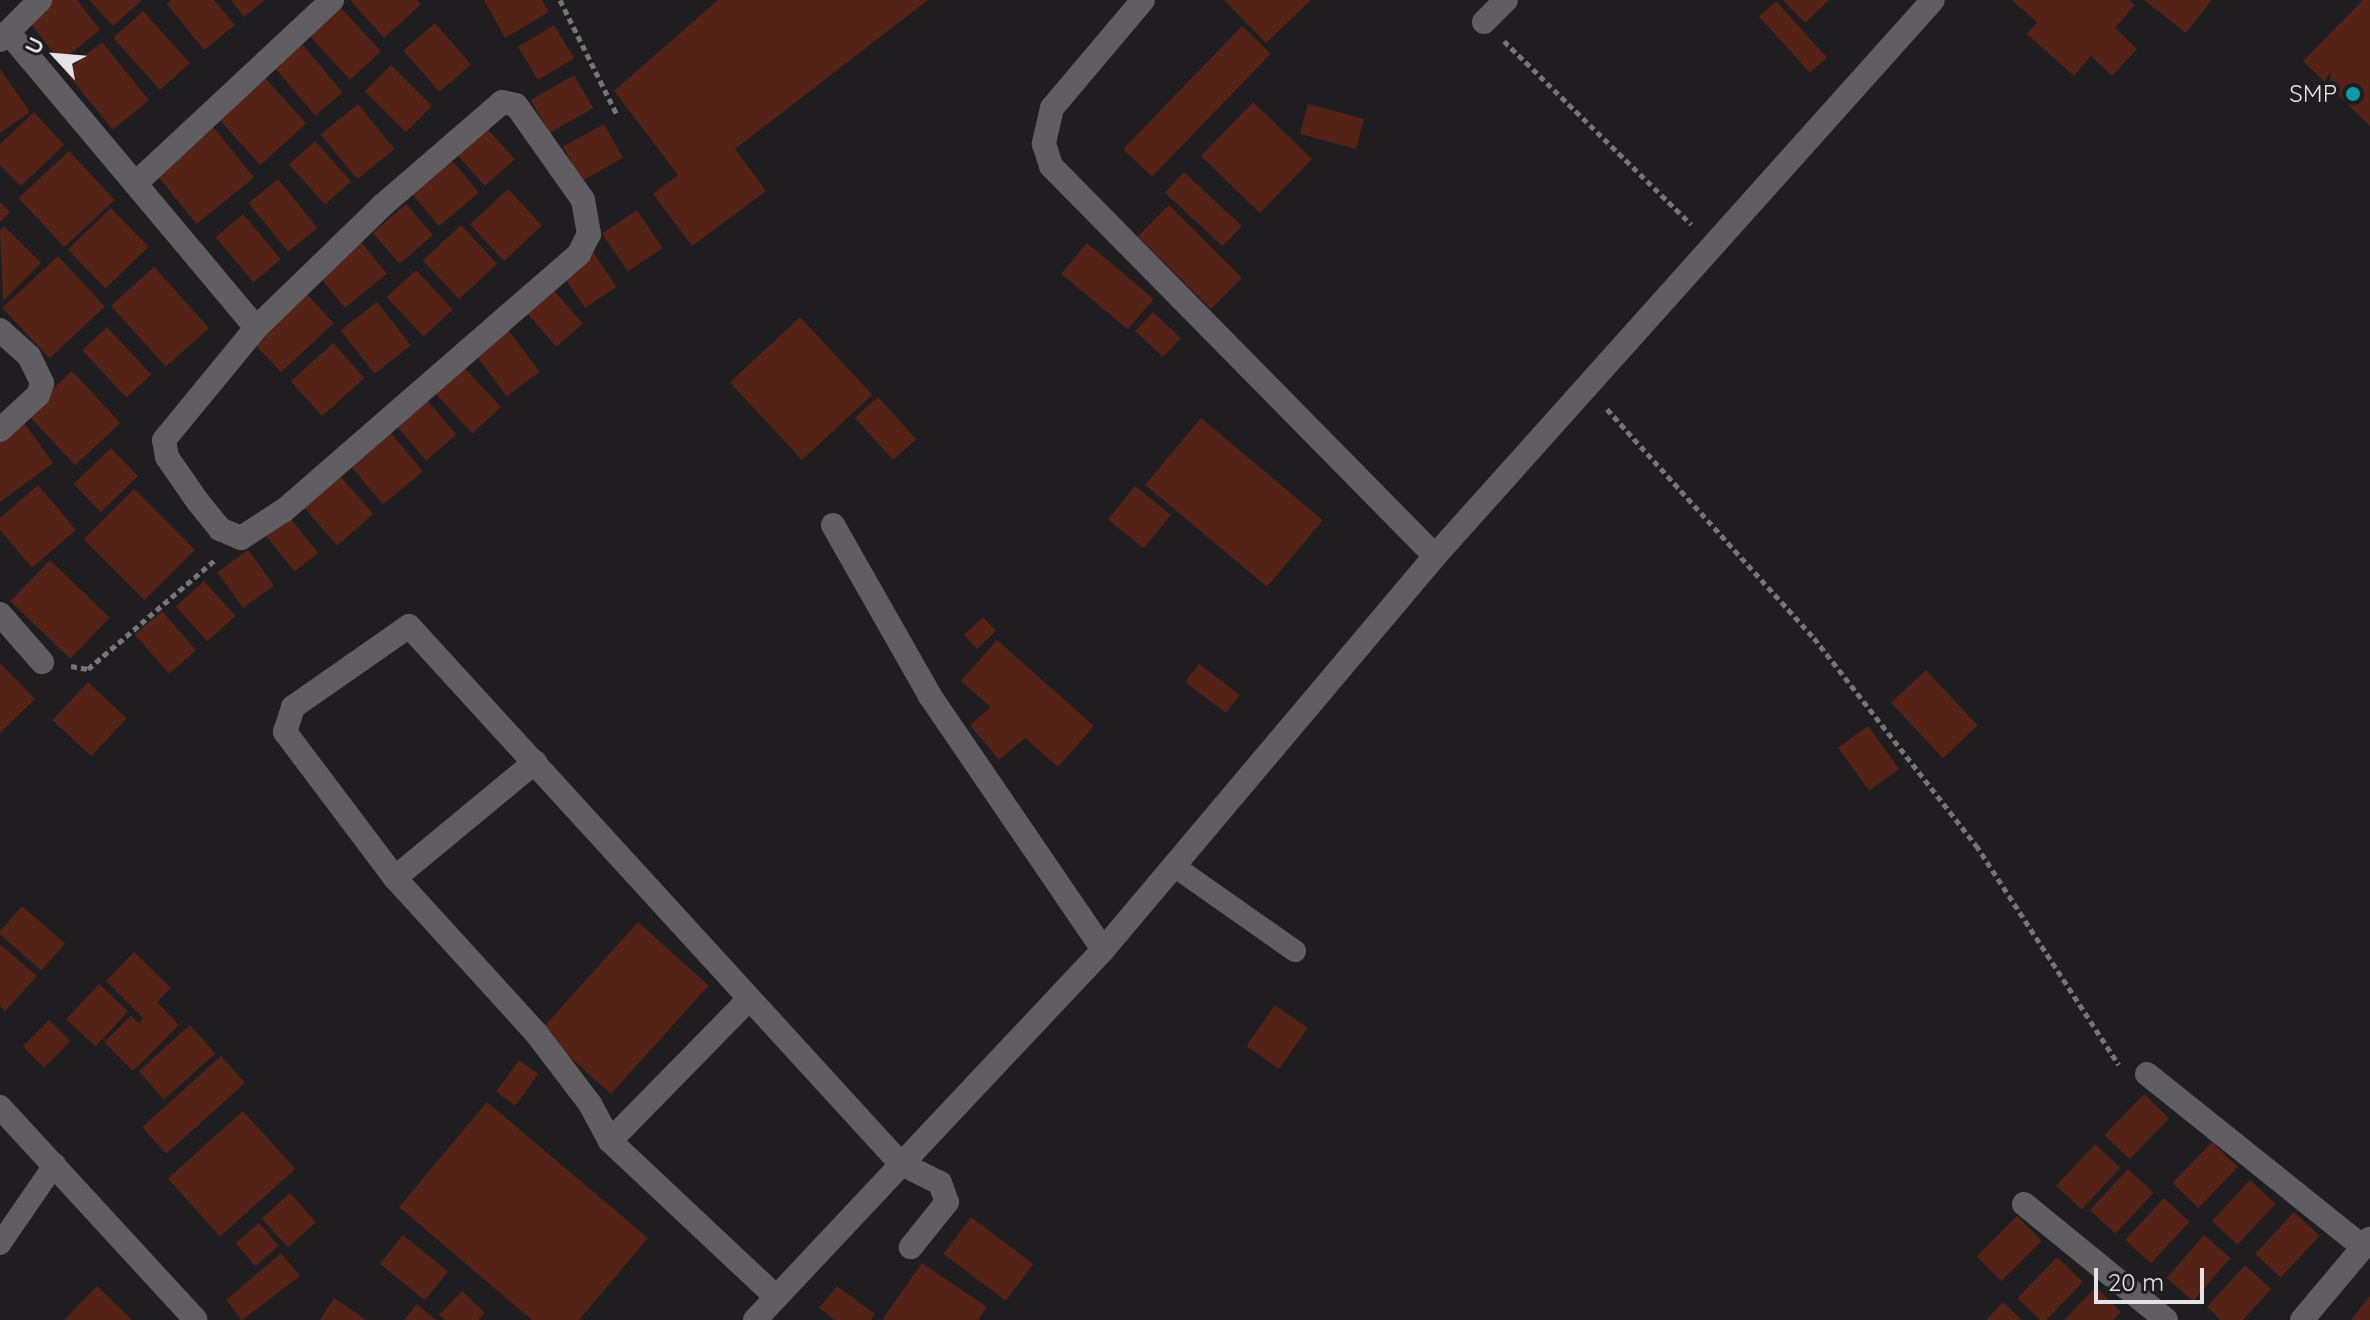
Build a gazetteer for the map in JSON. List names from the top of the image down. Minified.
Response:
{"places":["SMP"],"scale_bar":"20 m","north":"top left"}
